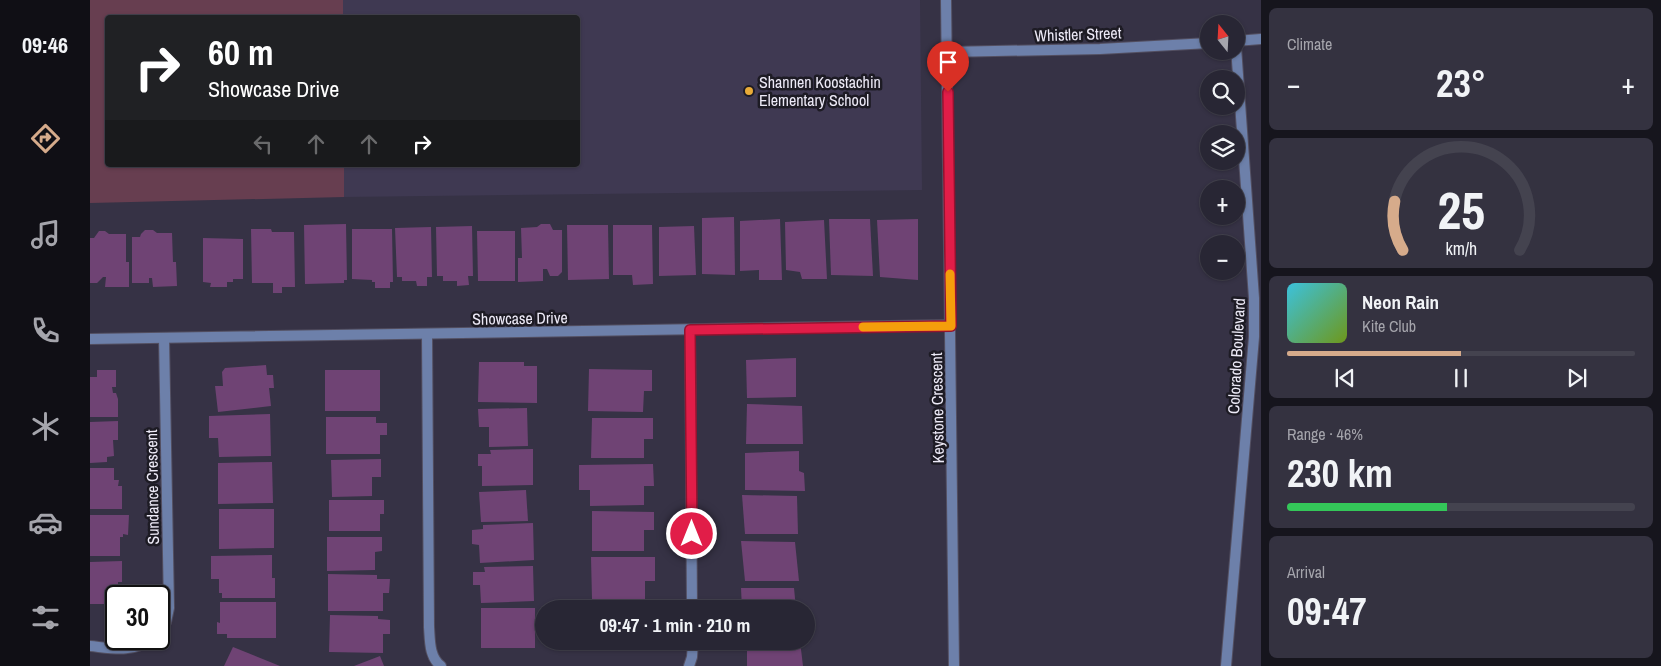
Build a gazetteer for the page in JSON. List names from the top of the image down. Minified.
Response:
{"streets":{"street":["Whistler Street","Showcase Drive","Colorado Boulevard","Keystone Crescent","Sundance Crescent"]},"crossings":[["Whistler Street","Keystone Crescent"],["Showcase Drive","Keystone Crescent"],["Showcase Drive","Sundance Crescent"]],"places":["Shannen Koostachin Elementary School"],"north":"top","page":{"tabs":"09:46","tile":["Climate",["Range · 46%","230 km"],["Arrival","09:47"]],"map_buttons":["+","−"],"turn":["60 m","Showcase Drive"],"heat":["−","23°","+"],"song":["Neon Rain","Kite Club"],"limit":"30","trip":"09:47 · 1 min · 210 m","gauge":["25","km/h"]}}
